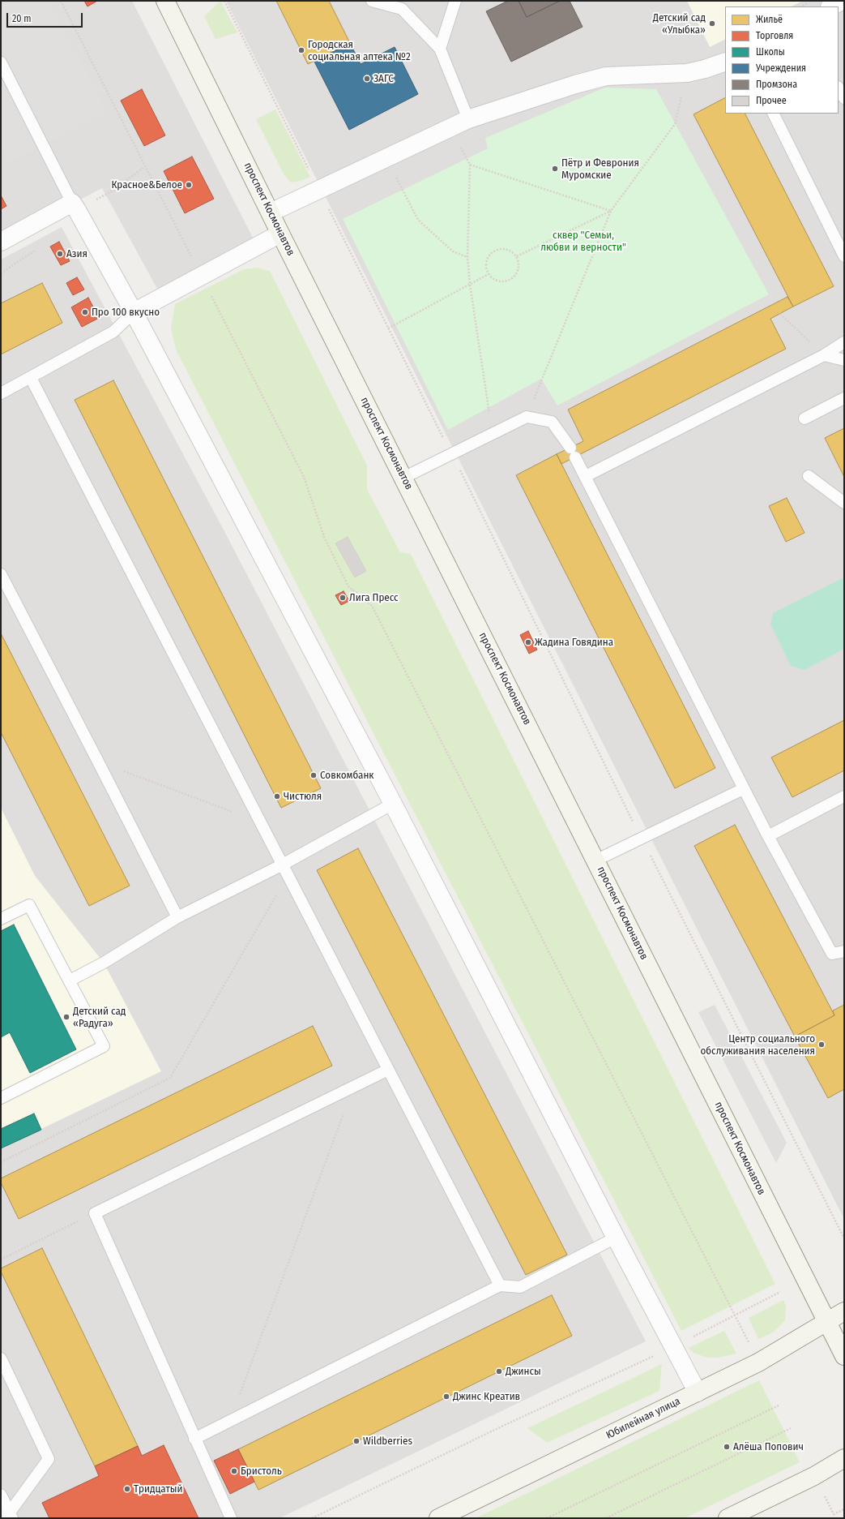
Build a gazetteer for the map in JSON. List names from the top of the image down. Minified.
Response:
{"streets":{"main road":["проспект Космонавтов","Юбилейная улица"]},"crossings":[["проспект Космонавтов","Юбилейная улица"]],"parks":["сквер \"Семьи, любви и верности\""],"places":["Детский сад «Улыбка»","Городская социальная аптека №2","ЗАГС","Пётр и Феврония Муромские","Красное&Белое","Азия","Про 100 вкусно","Лига Пресс","Жадина Говядина","Совкомбанк","Чистюля","Детский сад «Радуга»","Центр социального обслуживания населения","Джинсы","Джинс Креатив","Wildberries","Алёша Попович","Бристоль","Тридцатый"],"legend":["Жильё","Торговля","Школы","Учреждения","Промзона","Прочее"],"scale_bar":"20 m"}
